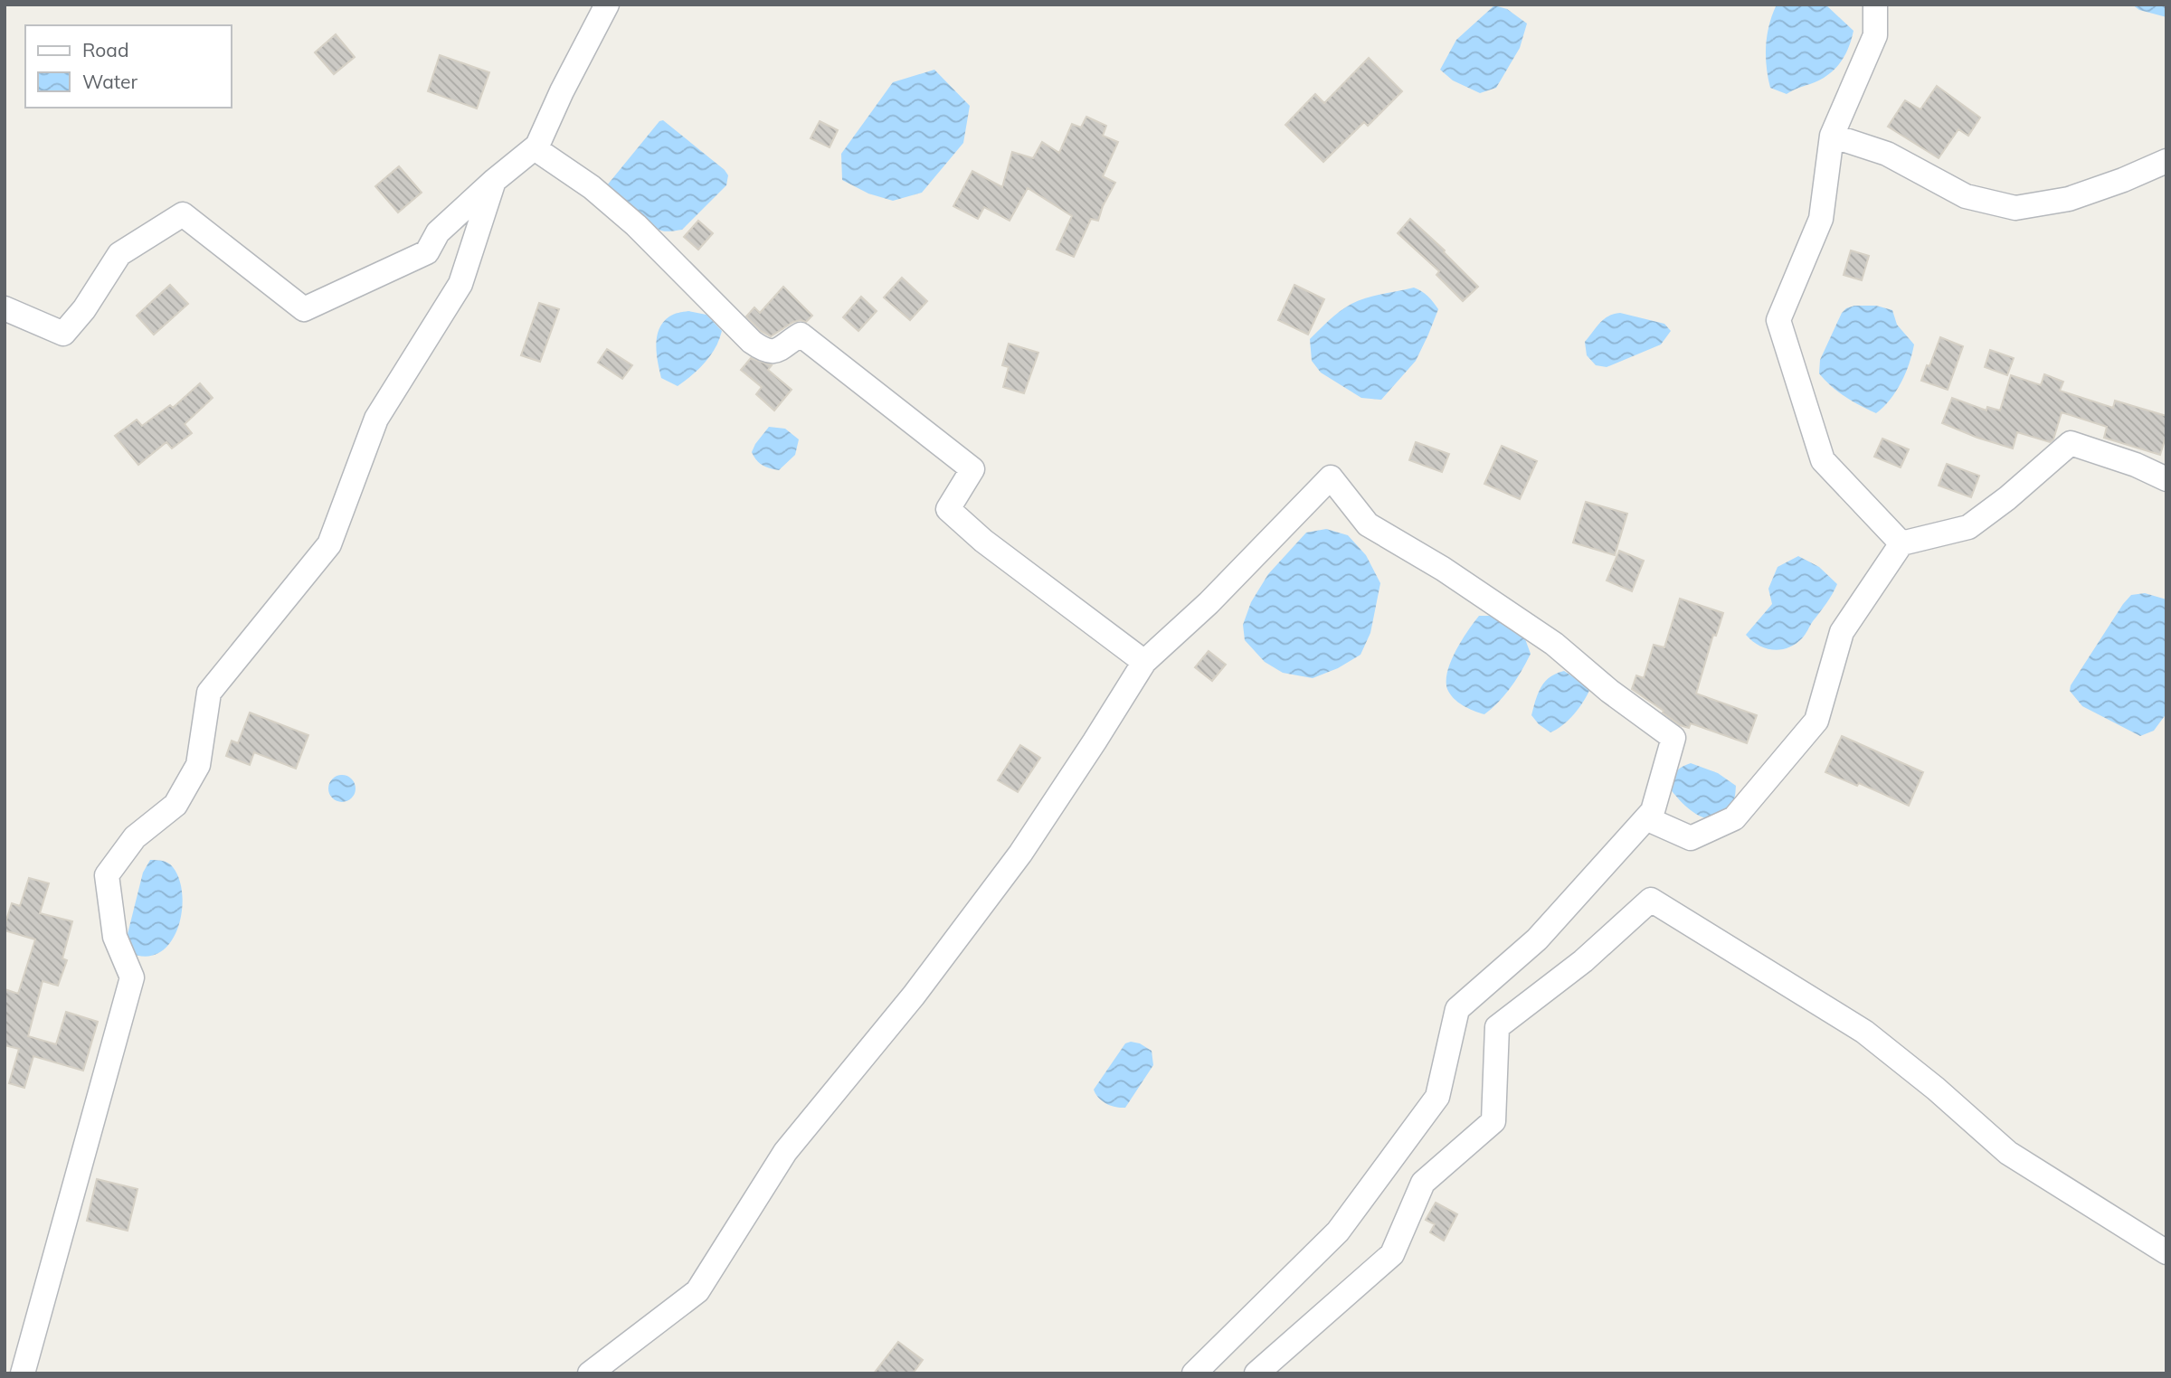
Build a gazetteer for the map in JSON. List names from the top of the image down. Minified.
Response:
{"legend":["Road","Water"]}
